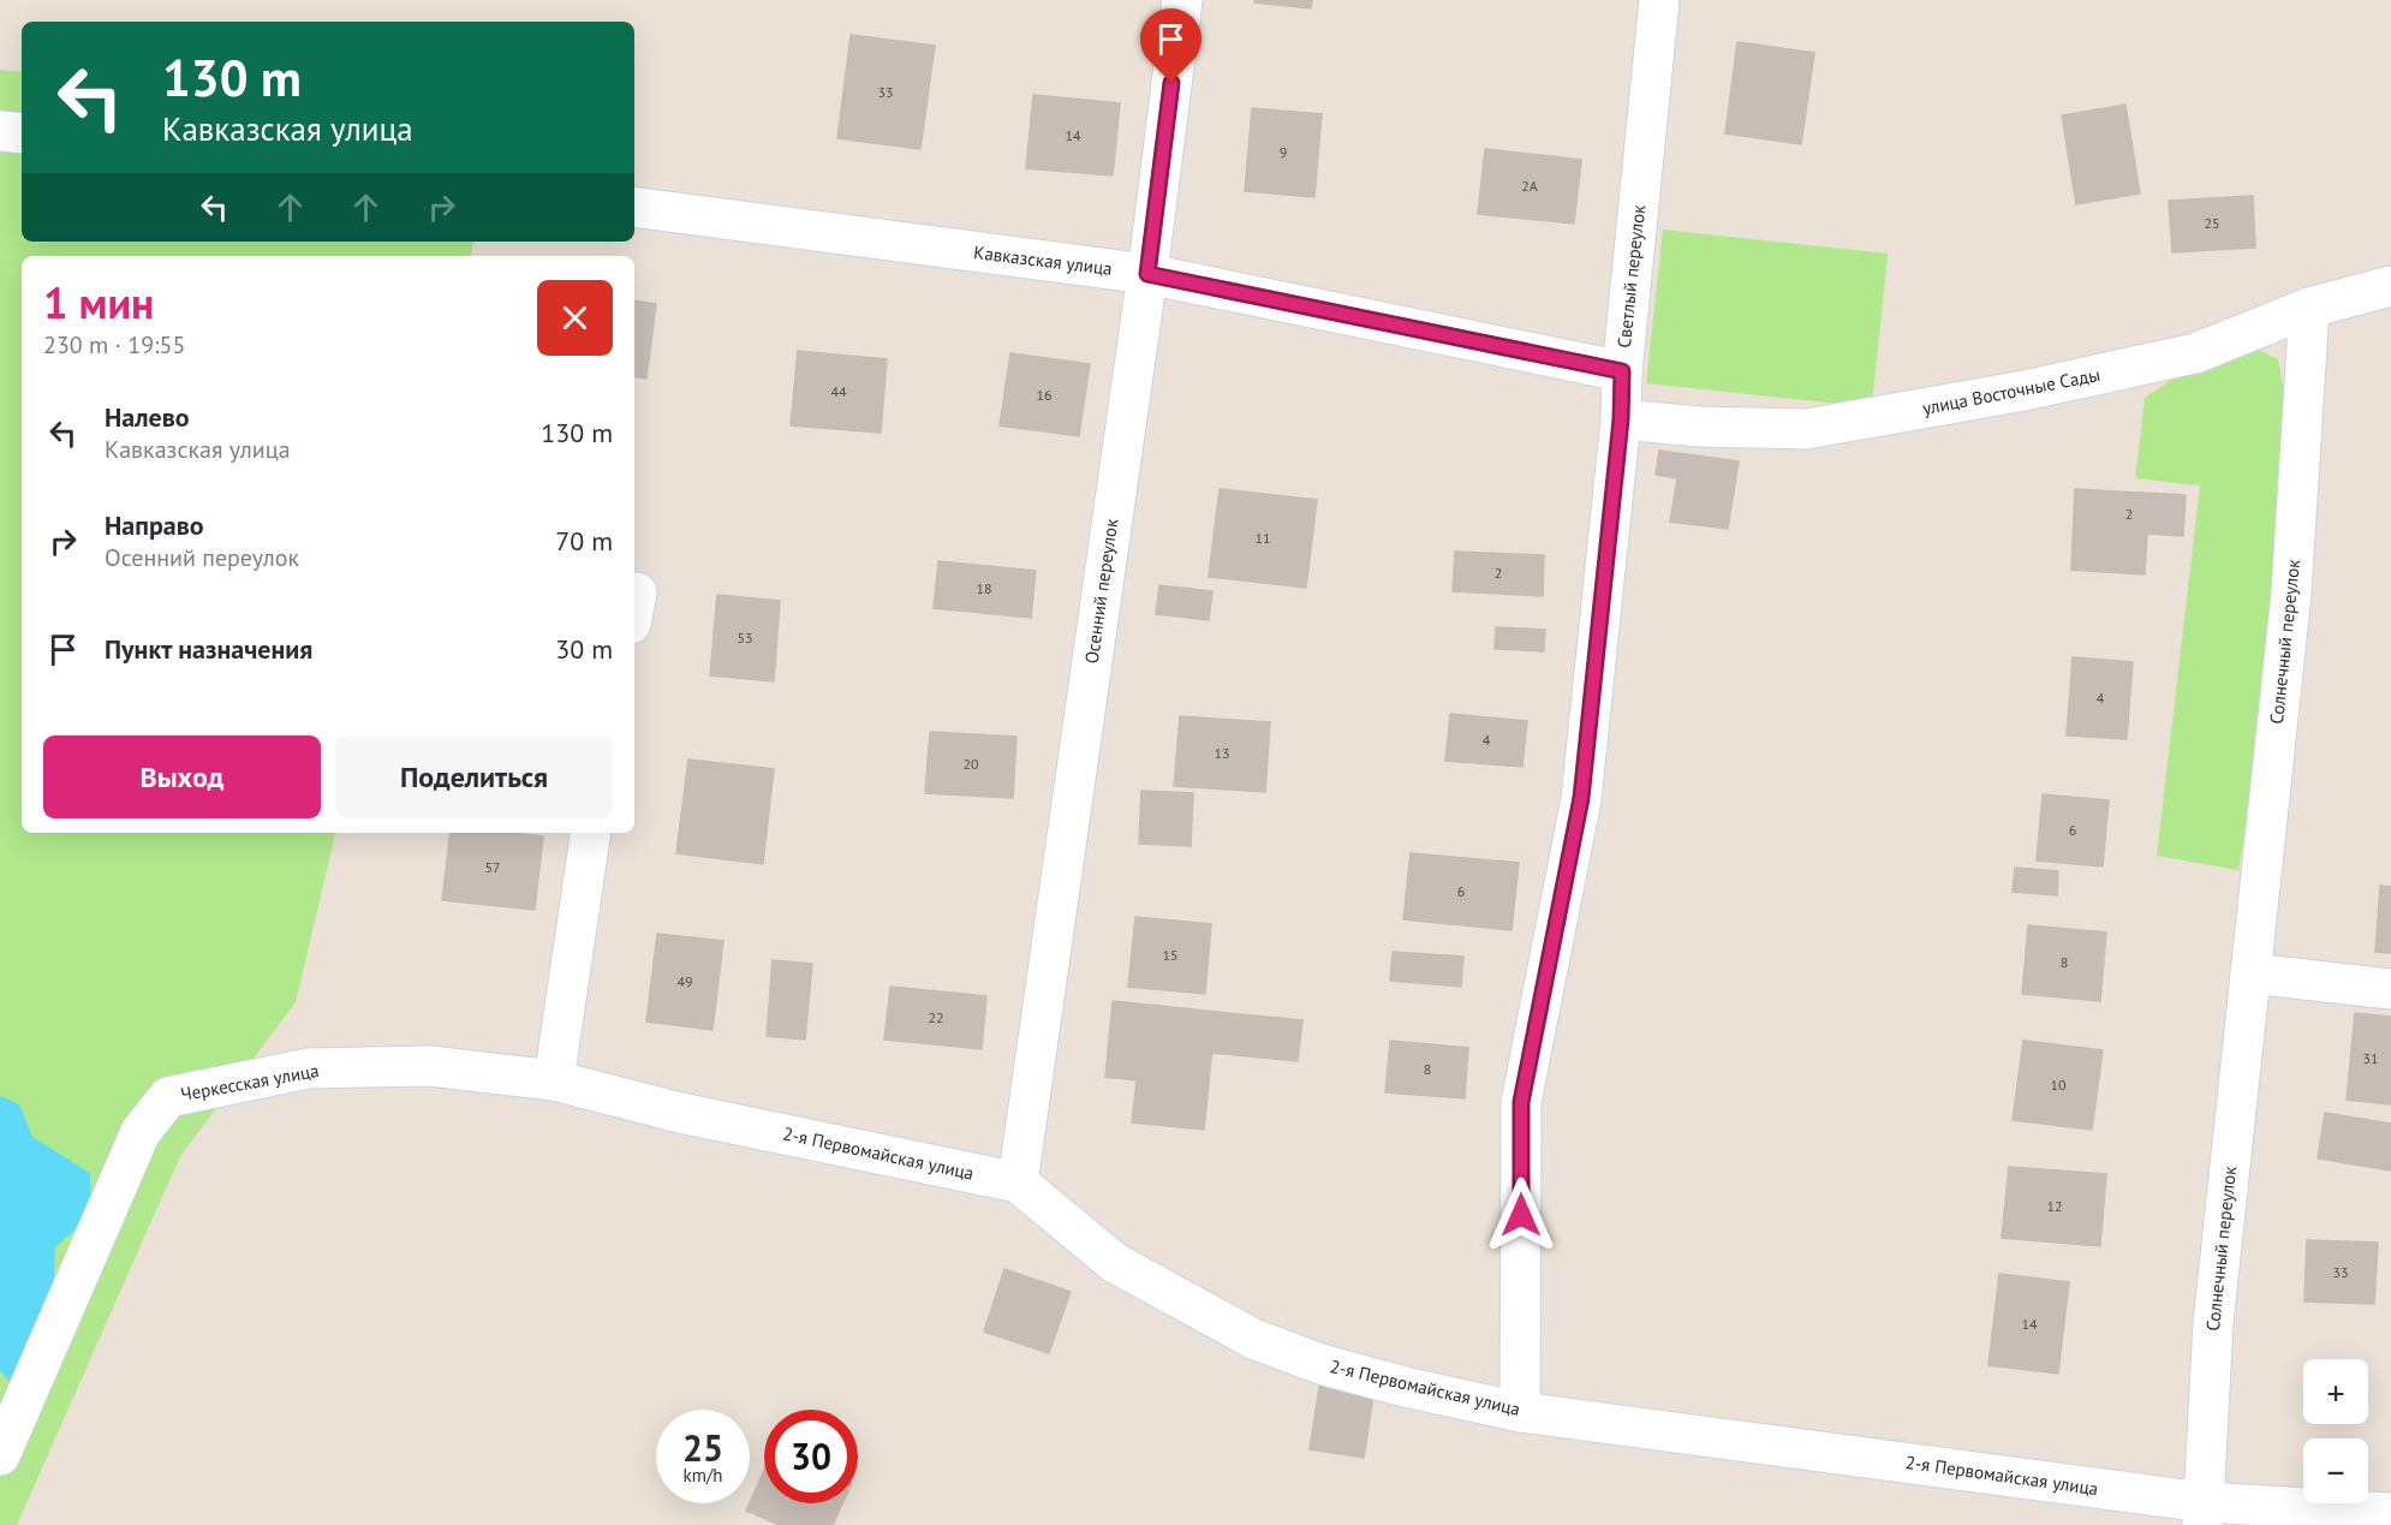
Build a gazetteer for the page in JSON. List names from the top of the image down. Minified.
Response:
{"streets":{"street":["Кавказcкая улица","Светлый переулок","улица Восточные Сады","Осенний переулок","Солнечный переулок","Черкесская улица","2-я Первомайская улица"]},"crossings":[["Кавказcкая улица","Светлый переулок"],["Кавказcкая улица","Осенний переулок"],["Светлый переулок","улица Восточные Сады"],["Светлый переулок","2-я Первомайская улица"],["улица Восточные Сады","Солнечный переулок"],["Осенний переулок","2-я Первомайская улица"],["Солнечный переулок","2-я Первомайская улица"],["Черкесская улица","2-я Первомайская улица"]],"house_numbers":["33","14","9","2А","25","44","16","2","11","2","18","53","4","4","13","20","6","57","6","15","8","49","22","31","8","10","12","33","14"],"page":{"turn":["130 m","Кавказcкая улица"],"heading":["1 мин","230 m · 19:55"],"list":[{"name":"Налево","note":"Кавказcкая улица","value":"130 m"},{"name":"Направо","note":"Осенний переулок","value":"70 m"},{"name":"Пункт назначения","value":"30 m"}],"buttons":["Выход","Поделиться"],"map_buttons":["+","−"],"speed":"25 km/h","limit":"30"}}
